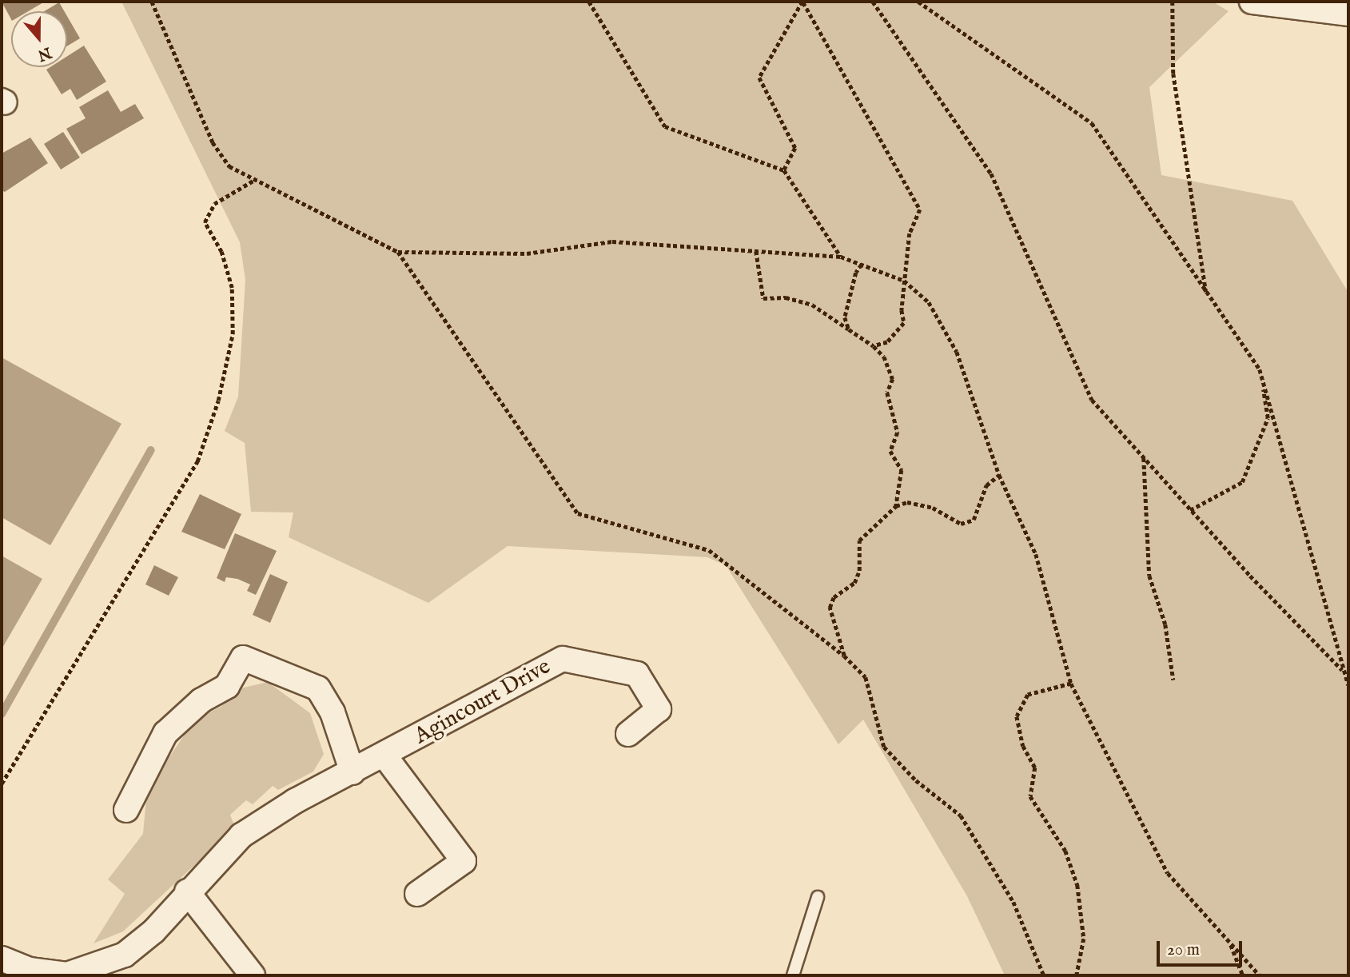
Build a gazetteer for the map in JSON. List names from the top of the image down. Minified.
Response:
{"streets":{"street":["Agincourt Drive"]},"scale_bar":"20 m","north":"bottom"}
